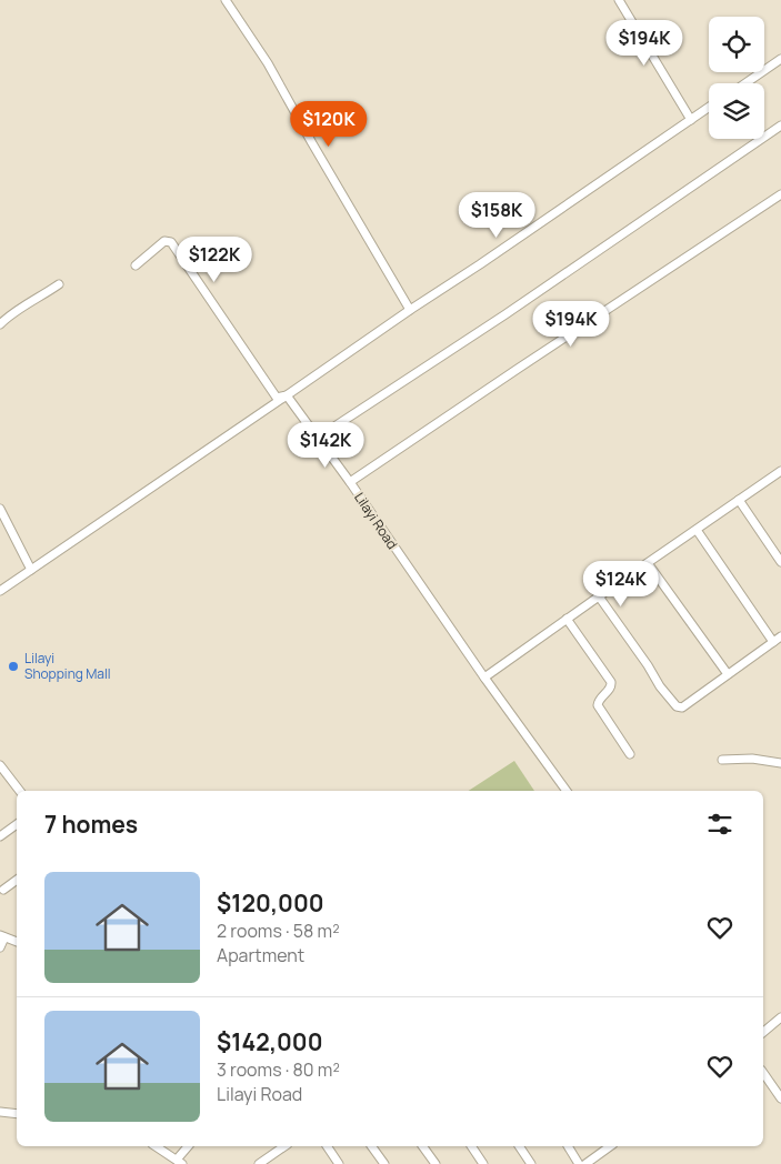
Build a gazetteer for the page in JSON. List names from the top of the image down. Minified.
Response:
{"streets":{"street":["Lilayi Road"]},"places":["Lilayi Shopping Mall"],"page":{"price":["$194K","$120K","$158K","$122K","$194K","$142K","$124K"],"heading":"7 homes","list":[{"name":"$120,000","note":"2 rooms · 58 m² · Apartment"},{"name":"$142,000","note":"3 rooms · 80 m² · Lilayi Road"}]}}
